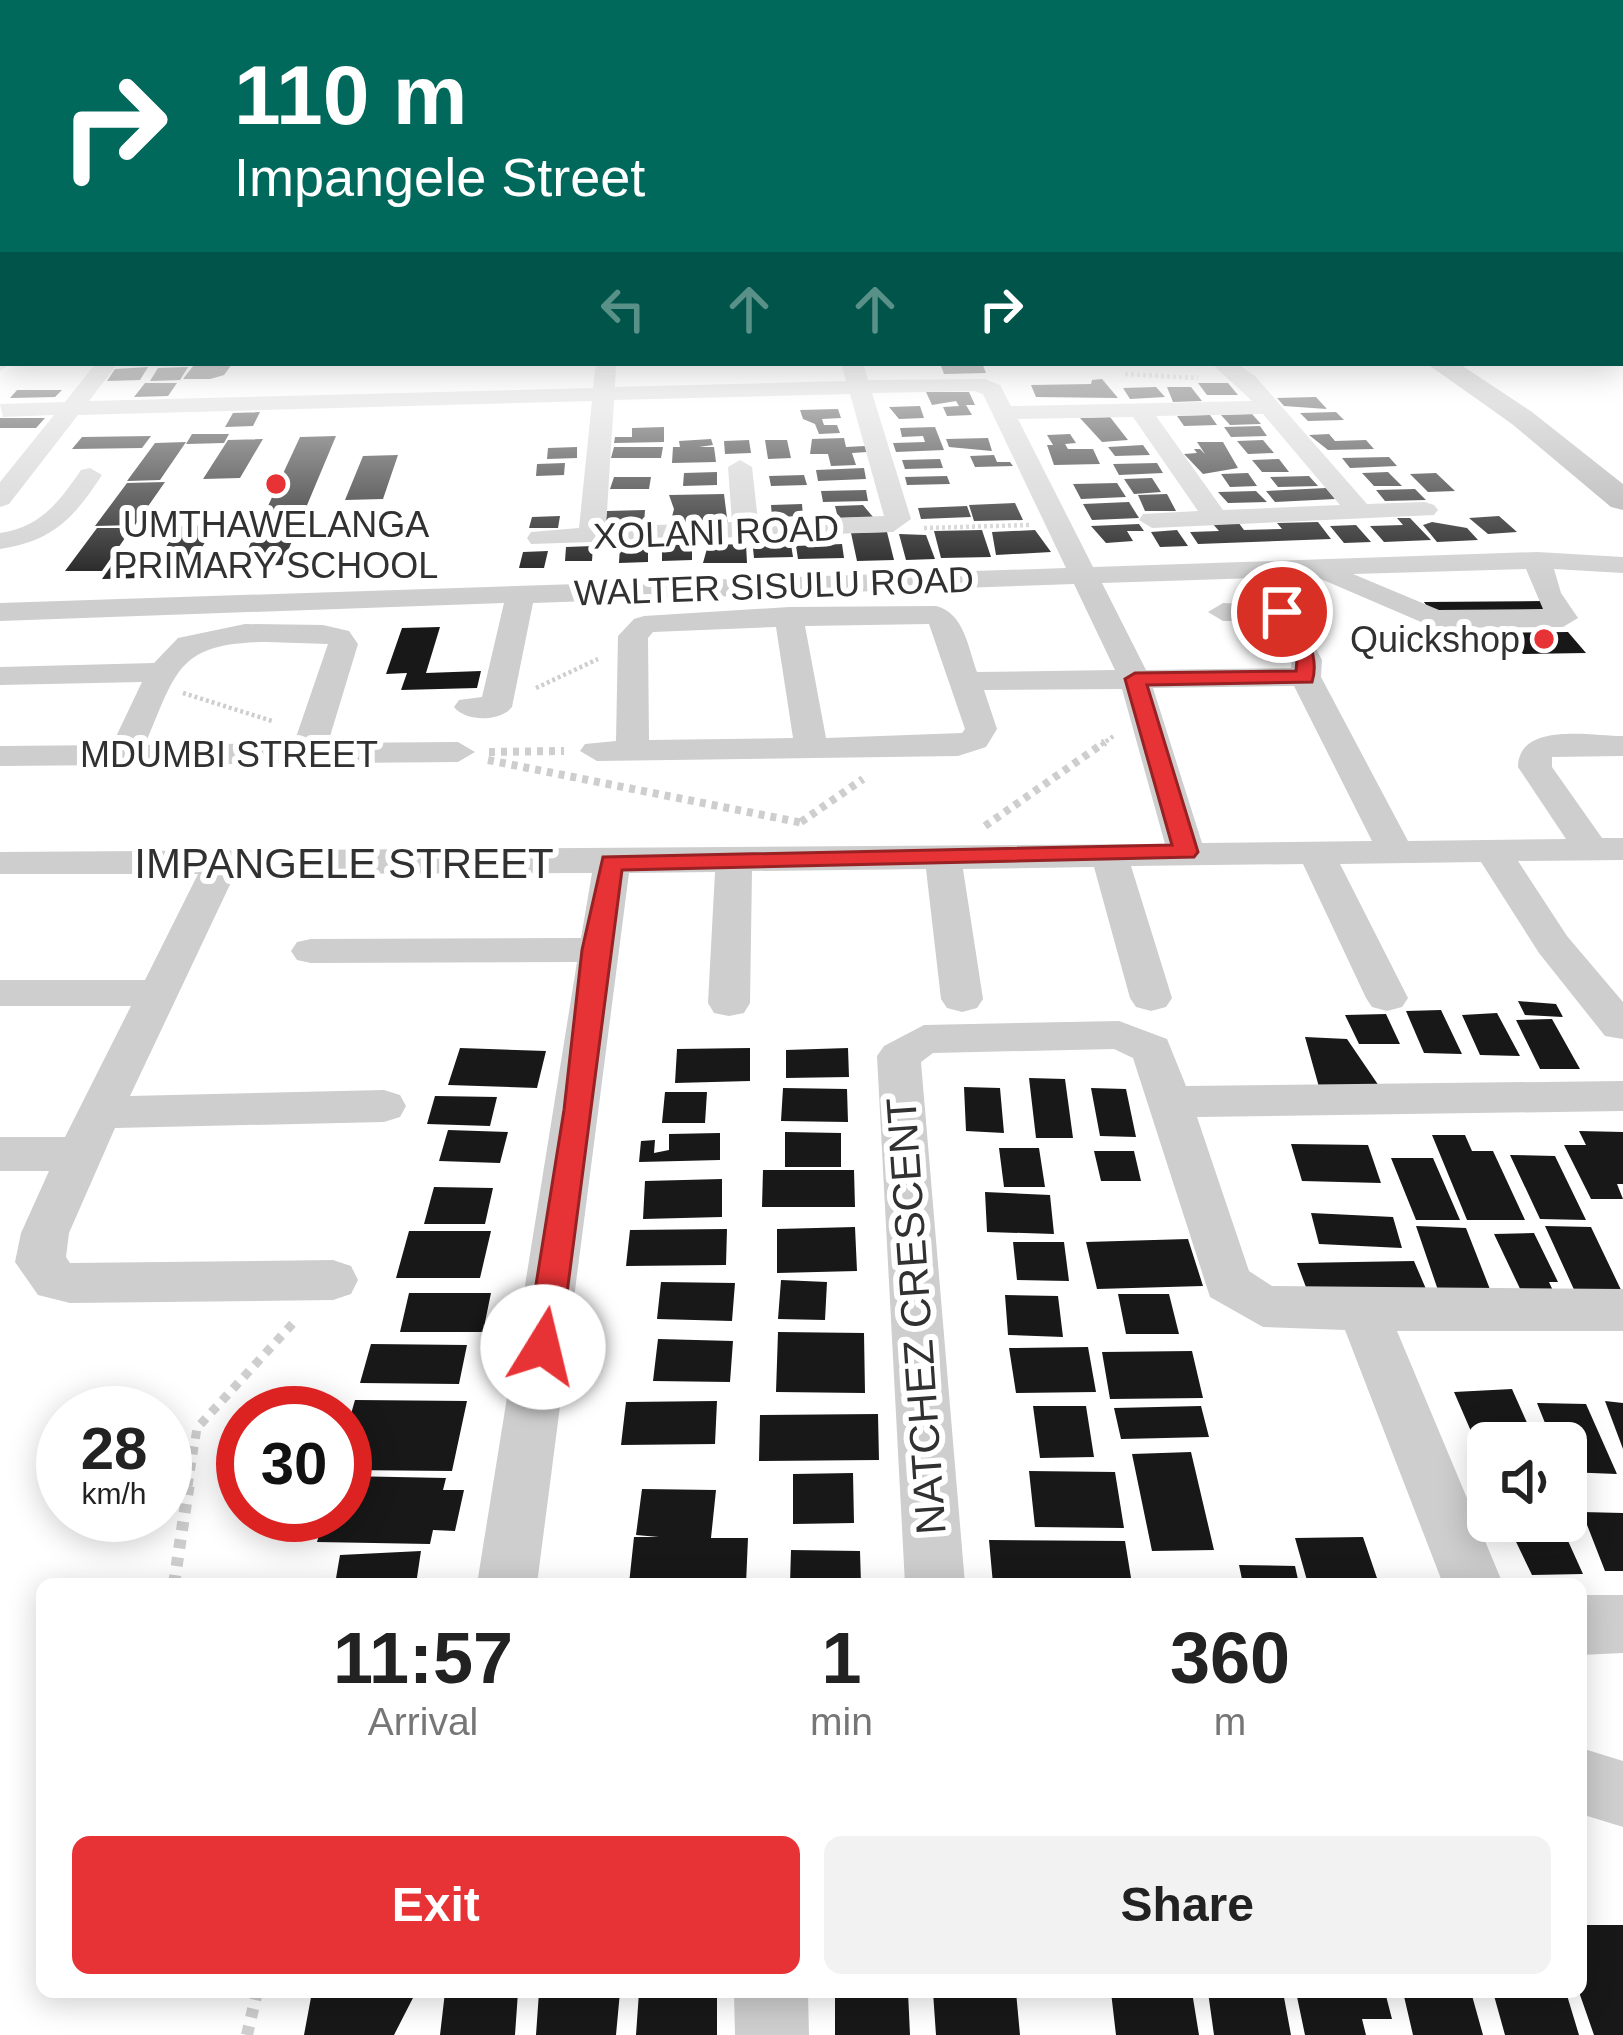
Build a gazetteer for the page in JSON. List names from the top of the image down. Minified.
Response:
{"streets":{"street":["XOLANI ROAD","WALTER SISULU ROAD","MDUMBI STREET","IMPANGELE STREET","NATCHEZ CRESCENT"]},"places":["UMTHAWELANGA PRIMARY SCHOOL","Quickshop"],"page":{"turn":["110 m","Impangele Street"],"speed":"28 km/h","limit":"30","eta":["11:57","Arrival","1","min","360","m"],"buttons":["Exit","Share"]}}
